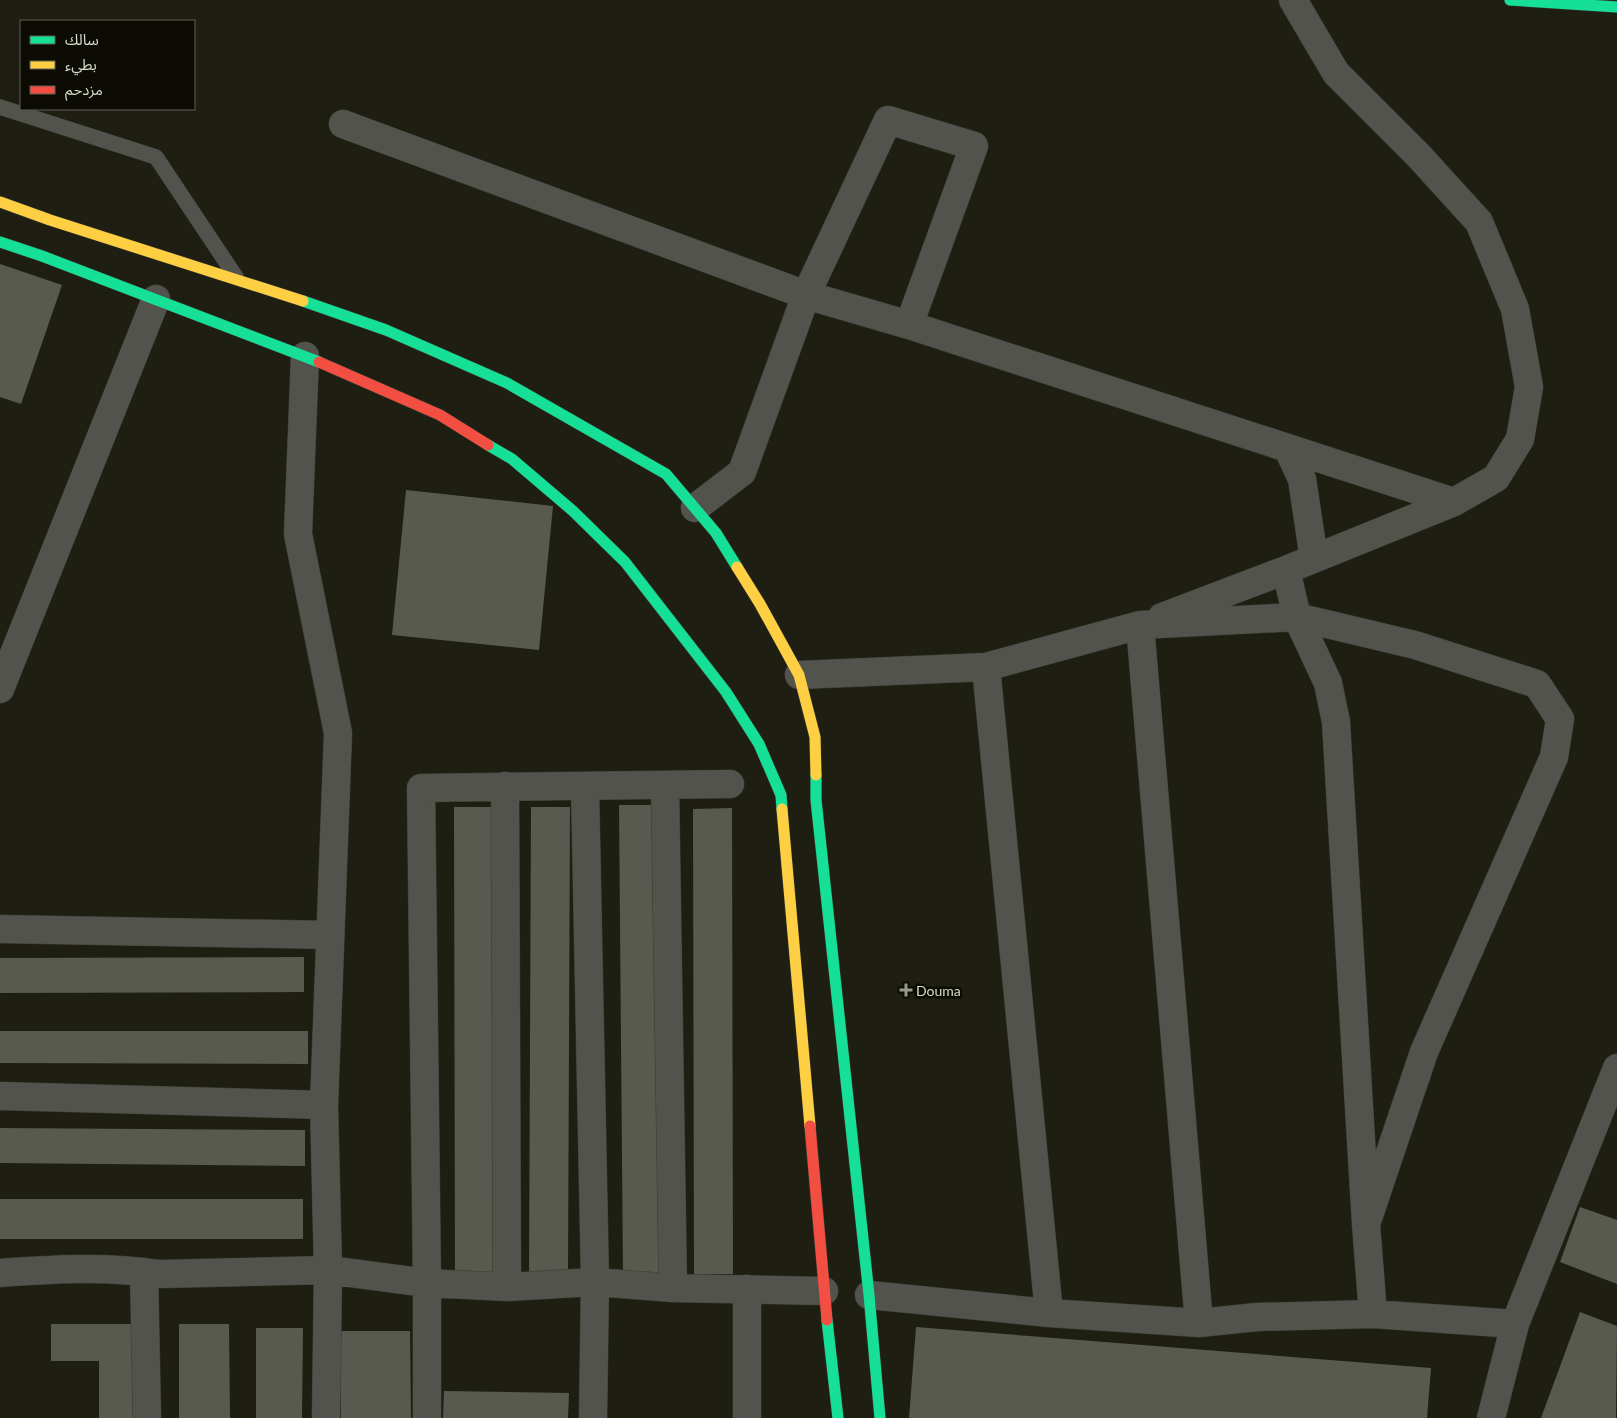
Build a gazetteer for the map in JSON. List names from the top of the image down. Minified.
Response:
{"places":{"health":["Douma"]},"legend":["سالك","بطيء","مزدحم"]}
